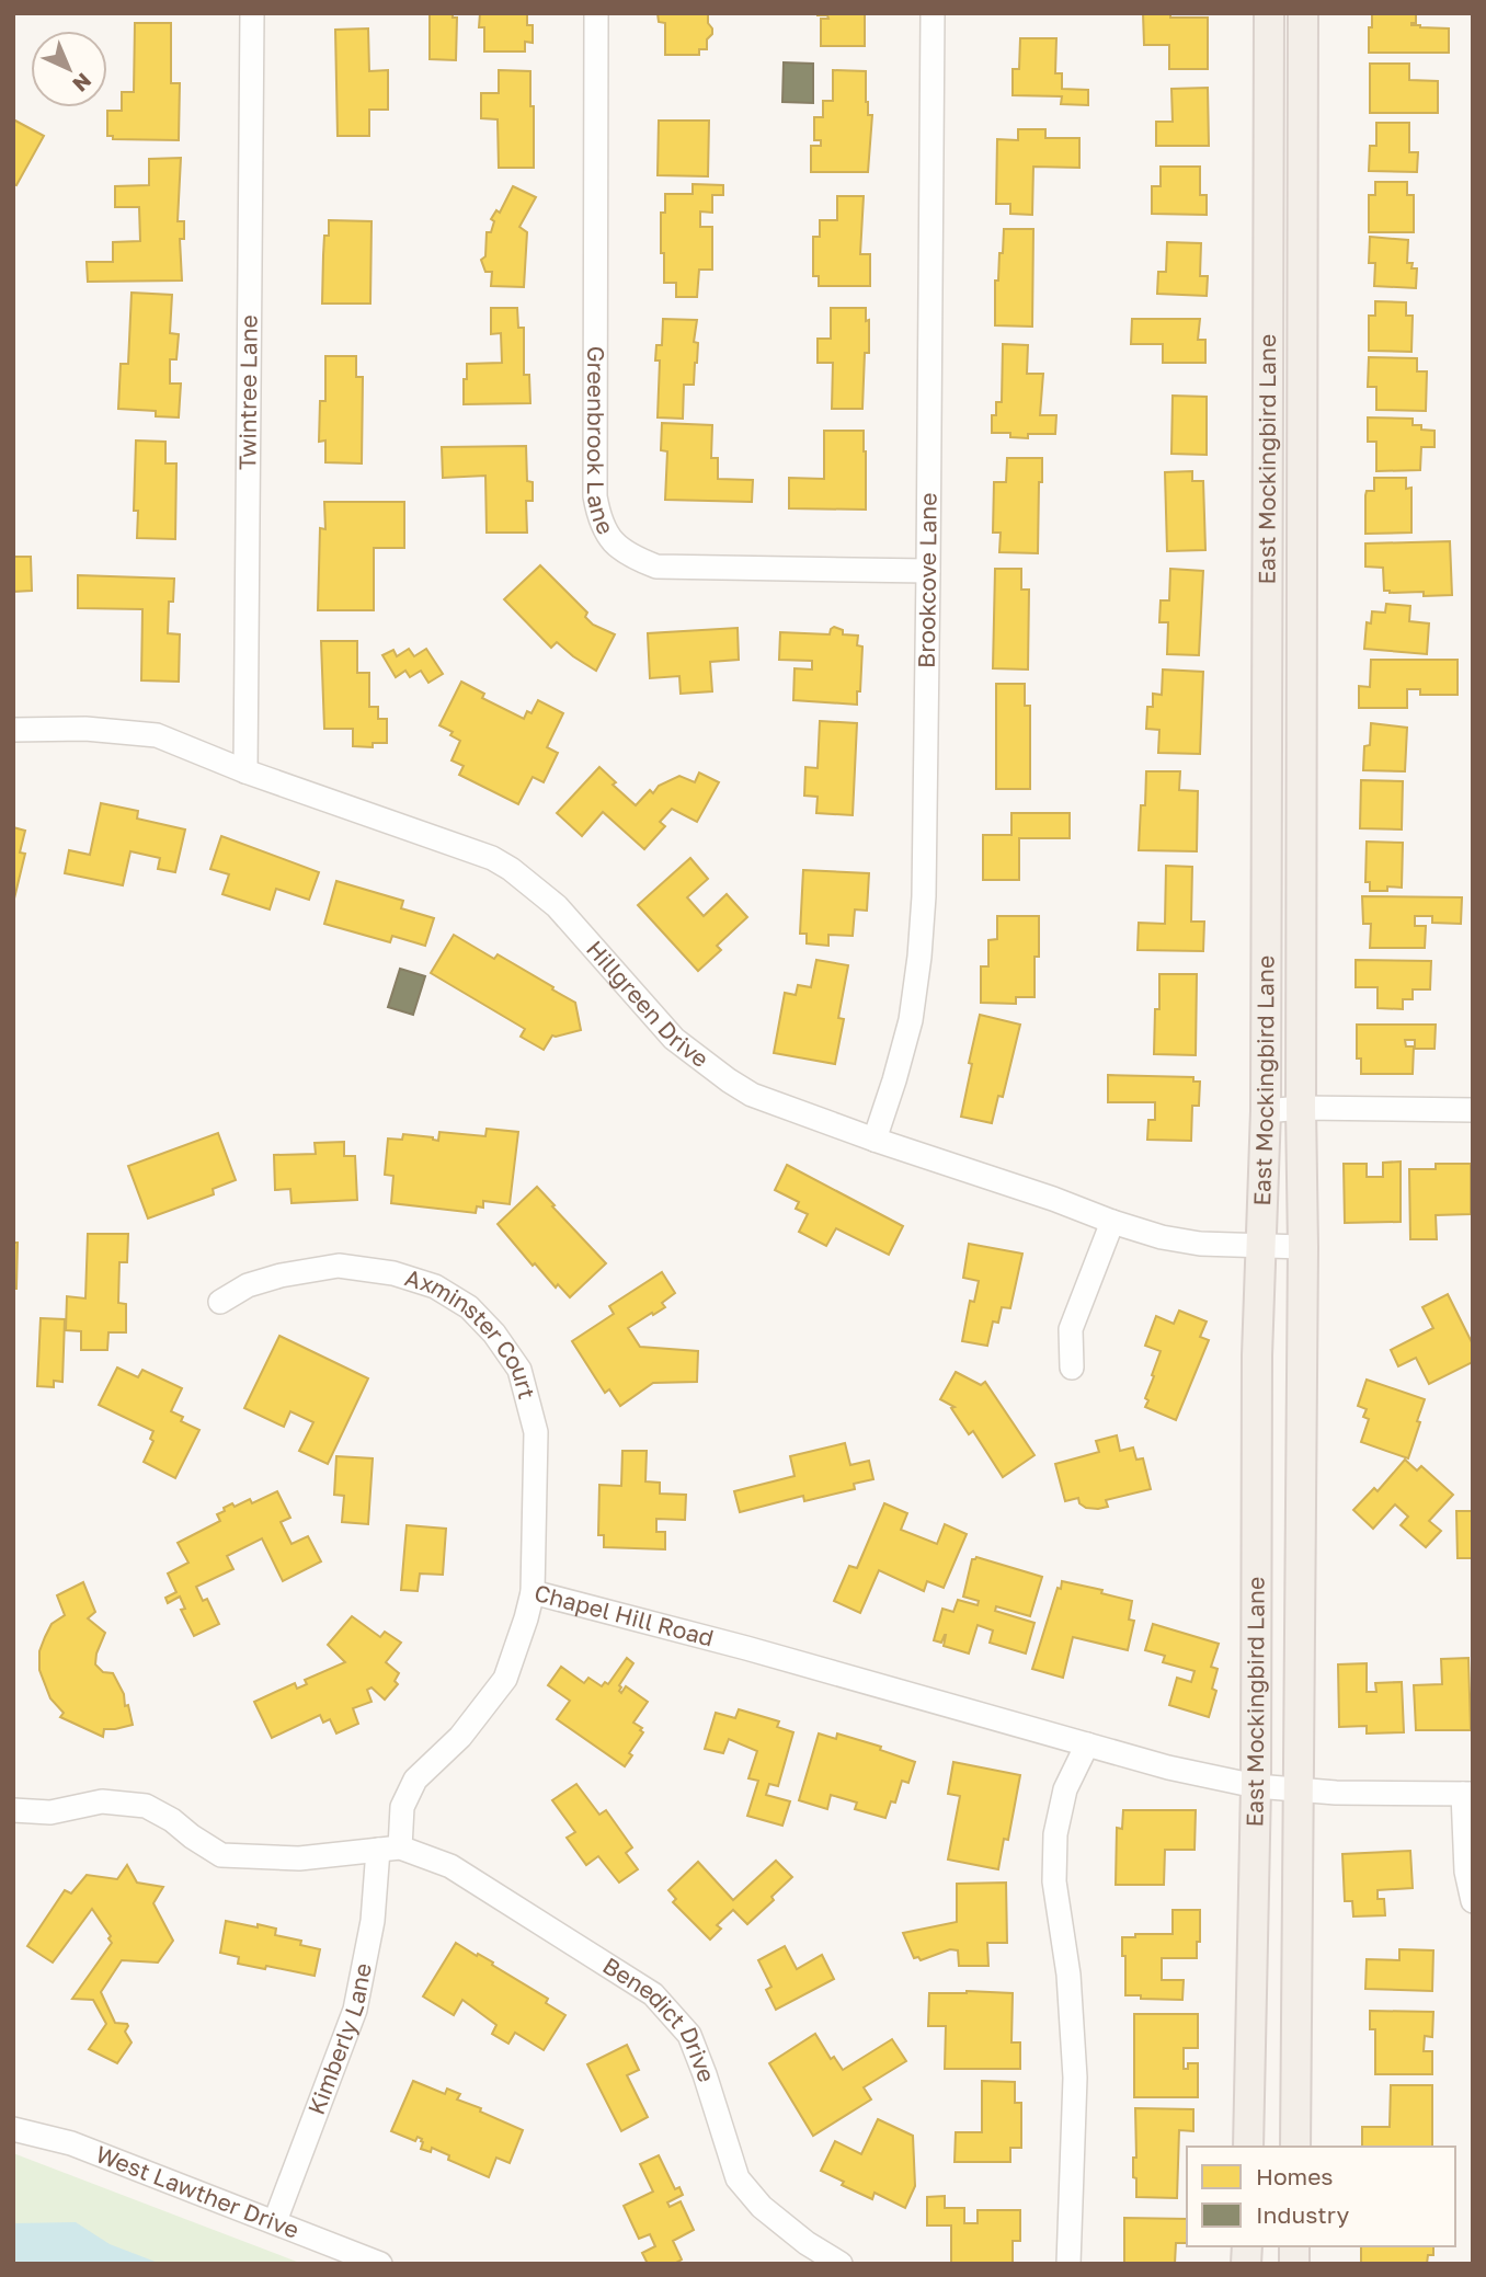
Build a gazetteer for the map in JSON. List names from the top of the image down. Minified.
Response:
{"streets":{"main road":["East Mockingbird Lane"],"street":["Twintree Lane","Greenbrook Lane","Brookcove Lane","Hillgreen Drive","Axminster Court","Chapel Hill Road","Benedict Drive","Kimberly Lane","West Lawther Drive"]},"crossings":[["Twintree Lane","Hillgreen Drive"],["Greenbrook Lane","Brookcove Lane"],["East Mockingbird Lane","Hillgreen Drive"],["East Mockingbird Lane","Chapel Hill Road"],["Brookcove Lane","Hillgreen Drive"],["Axminster Court","Chapel Hill Road"],["Chapel Hill Road","Benedict Drive"],["Chapel Hill Road","Kimberly Lane"],["Benedict Drive","Kimberly Lane"],["Kimberly Lane","West Lawther Drive"]],"legend":["Homes","Industry"],"north":"bottom right"}
